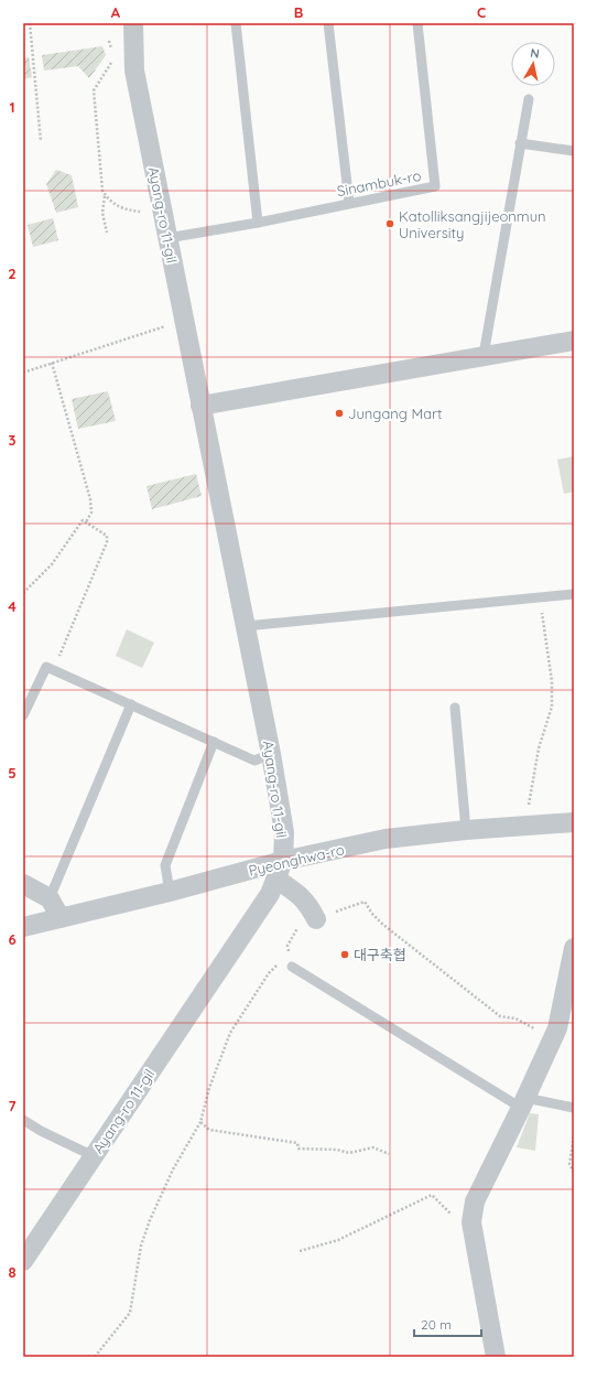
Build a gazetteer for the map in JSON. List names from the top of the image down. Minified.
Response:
{"streets":{"street":["Ayang-ro 11-gil","Pyeonghwa-ro"],"lane":["Sinambuk-ro"]},"crossings":[["Sinambuk-ro","Ayang-ro 11-gil"],["Ayang-ro 11-gil","Pyeonghwa-ro"]],"places":["Katolliksangjijeonmun University","Jungang Mart","대구축협"],"scale_bar":"20 m","north":"top","grid":{"columns":["A","B","C"],"rows":["1","2","3","4","5","6","7","8"]}}
